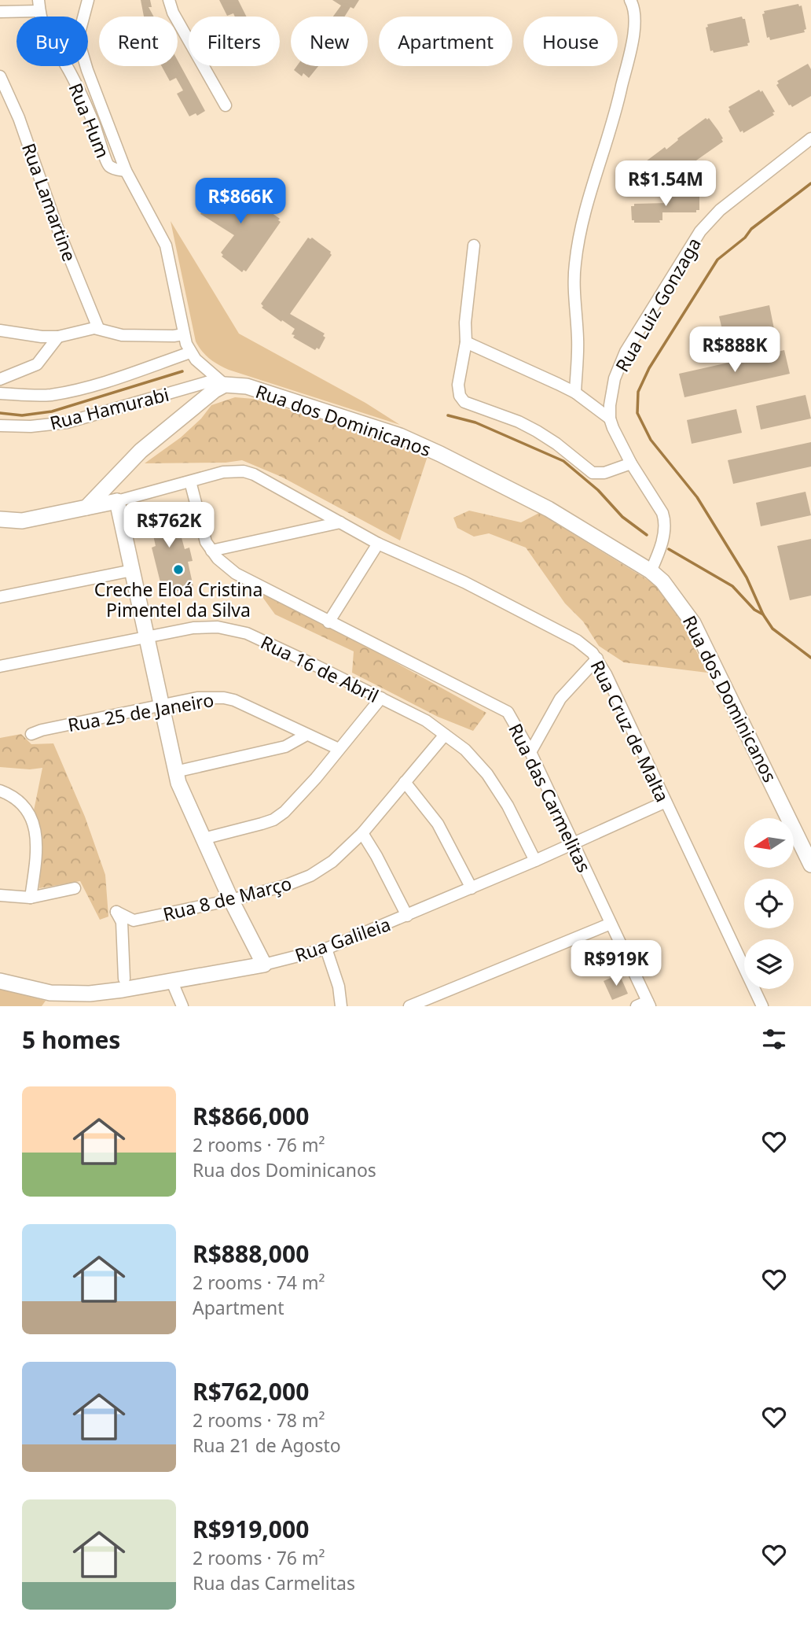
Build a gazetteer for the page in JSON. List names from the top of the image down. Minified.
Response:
{"streets":{"street":["Rua Hum","Rua Lamartine","Rua Luiz Gonzaga","Rua Hamurabi","Rua dos Dominicanos","Rua 16 de Abril","Rua 25 de Janeiro","Rua Cruz de Malta","Rua das Carmelitas","Rua 8 de Março","Rua Galileia"]},"crossings":[["Rua Luiz Gonzaga","Rua dos Dominicanos"],["Rua Hamurabi","Rua dos Dominicanos"],["Rua 16 de Abril","Rua 8 de Março"],["Rua 16 de Abril","Rua Galileia"],["Rua Cruz de Malta","Rua Galileia"],["Rua das Carmelitas","Rua Galileia"]],"places":["Creche Eloá Cristina Pimentel da Silva"],"north":"left","page":{"chip":["Buy","Rent","Filters","New","Apartment","House"],"price":["R$1.54M","R$866K","R$888K","R$762K","R$919K"],"heading":"5 homes","list":[{"name":"R$866,000","note":"2 rooms · 76 m² · Rua dos Dominicanos"},{"name":"R$888,000","note":"2 rooms · 74 m² · Apartment"},{"name":"R$762,000","note":"2 rooms · 78 m² · Rua 21 de Agosto"},{"name":"R$919,000","note":"2 rooms · 76 m² · Rua das Carmelitas"}]}}
